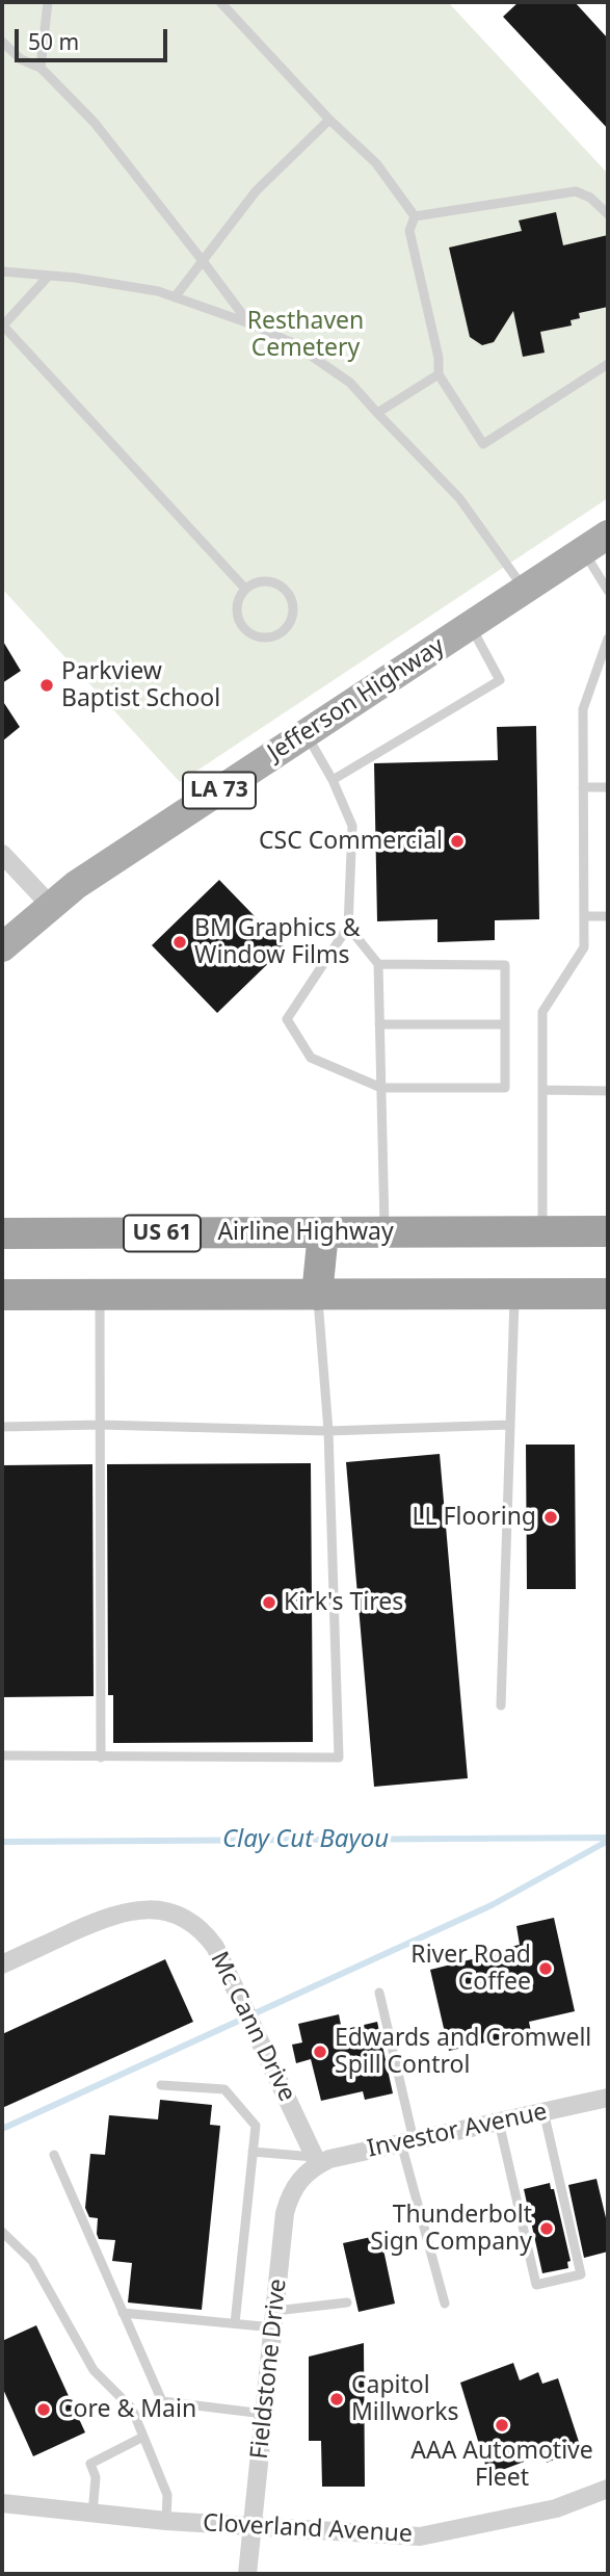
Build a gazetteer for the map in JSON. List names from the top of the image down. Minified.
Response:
{"streets":{"highway":["Airline Highway","US 61"],"main road":["Jefferson Highway","LA 73"],"street":["Mc Cann Drive","Investor Avenue","Fieldstone Drive","Cloverland Avenue"]},"crossings":[["Mc Cann Drive","Investor Avenue"],["Mc Cann Drive","Fieldstone Drive"],["Investor Avenue","Fieldstone Drive"],["Fieldstone Drive","Cloverland Avenue"]],"water":["Clay Cut Bayou"],"parks":["Resthaven Cemetery"],"places":["Parkview Baptist School","CSC Commercial","BM Graphics & Window Films","LL Flooring","Kirk's Tires","River Road Coffee","Edwards and Cromwell Spill Control","Thunderbolt Sign Company","Capitol Millworks","Core & Main","AAA Automotive Fleet"],"scale_bar":"50 m"}
